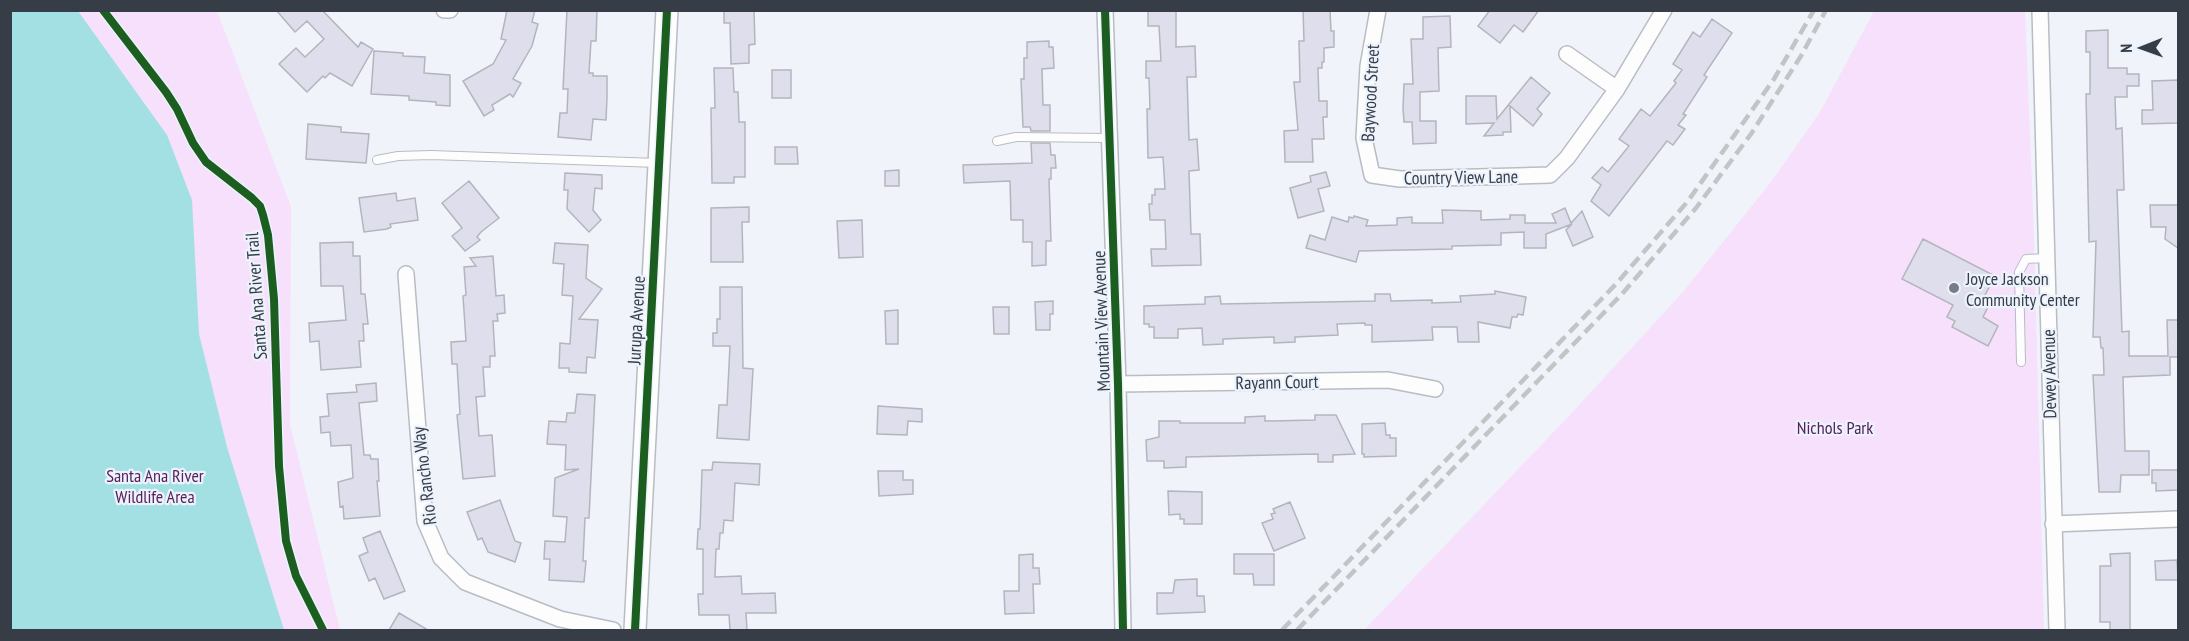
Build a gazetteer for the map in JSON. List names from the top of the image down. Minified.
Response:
{"streets":{"main road":["Jurupa Avenue"],"street":["Baywood Street","Country View Lane","Mountain View Avenue","Dewey Avenue","Rayann Court","Rio Rancho Way"],"cycle path":["Santa Ana River Trail"]},"crossings":[["Baywood Street","Country View Lane"],["Mountain View Avenue","Rayann Court"]],"parks":["Nichols Park","Santa Ana River Wildlife Area"],"places":["Joyce Jackson Community Center"],"north":"left"}
